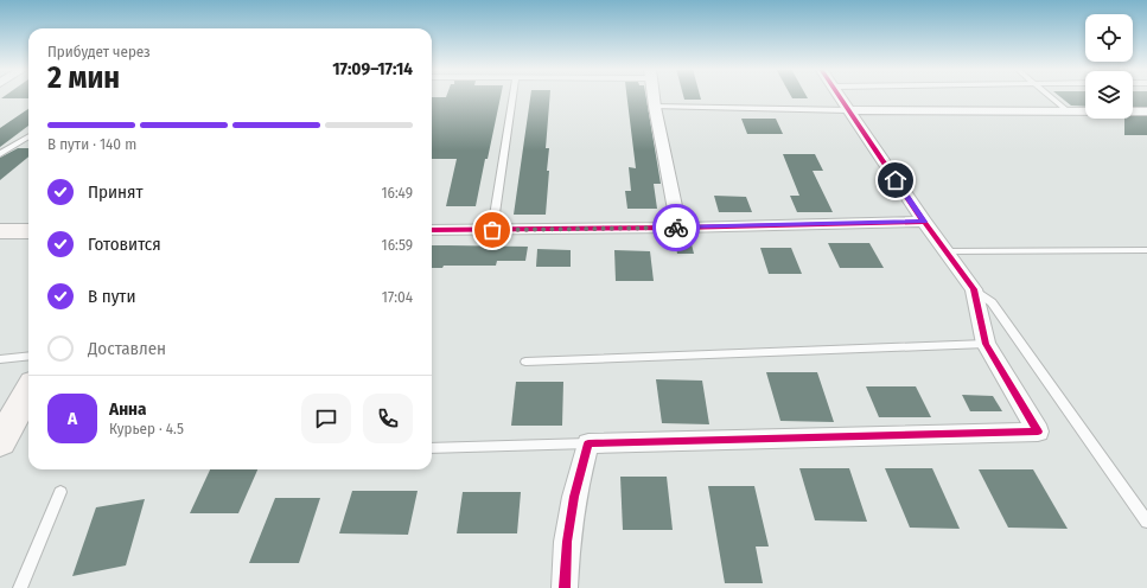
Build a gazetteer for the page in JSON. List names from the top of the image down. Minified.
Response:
{"page":{"heading":["2 мин","Прибудет через","17:09–17:14"],"panel":["Анна","Курьер · 4.5"],"bar":"В пути · 140 m","list":[["Принят","16:49"],["Готовится","16:59"],["В пути","17:04"],"Доставлен"],"round":"А"}}
